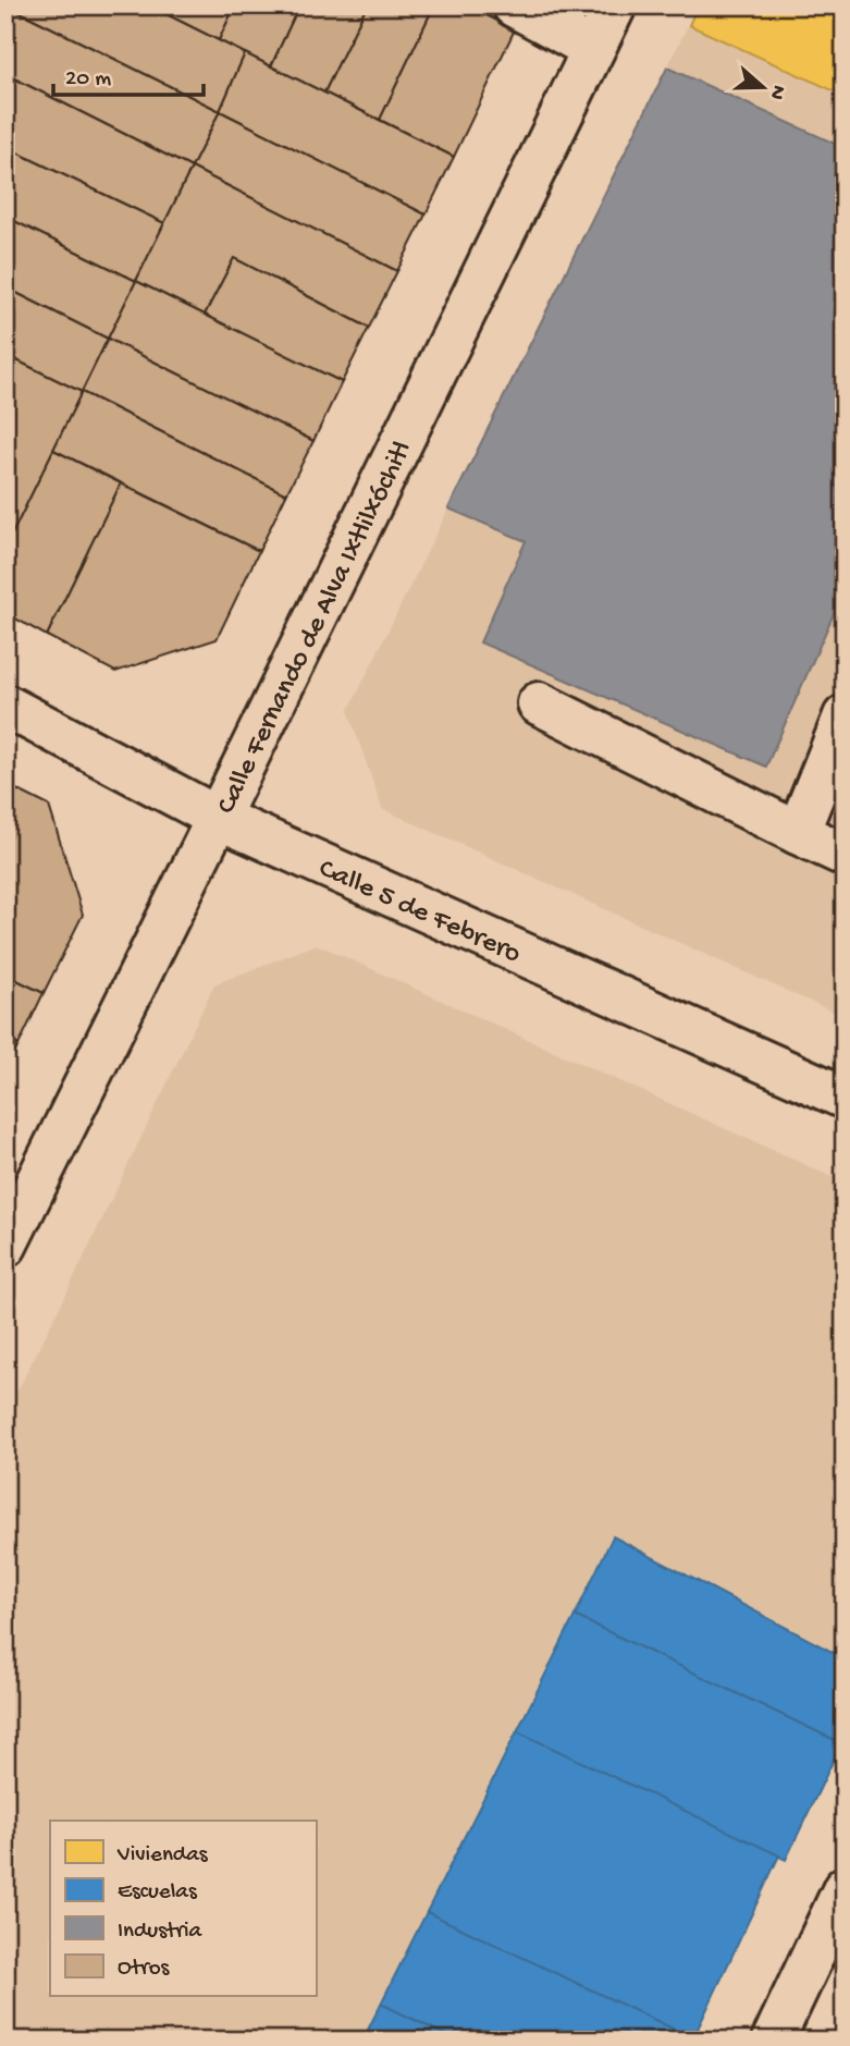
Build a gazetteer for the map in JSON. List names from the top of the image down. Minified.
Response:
{"streets":{"street":["Calle Fernando de Alva Ixtlilxóchitl","Calle 5 de Febrero"]},"crossings":[["Calle Fernando de Alva Ixtlilxóchitl","Calle 5 de Febrero"]],"legend":["Viviendas","Escuelas","Industria","Otros"],"scale_bar":"20 m","north":"right"}
